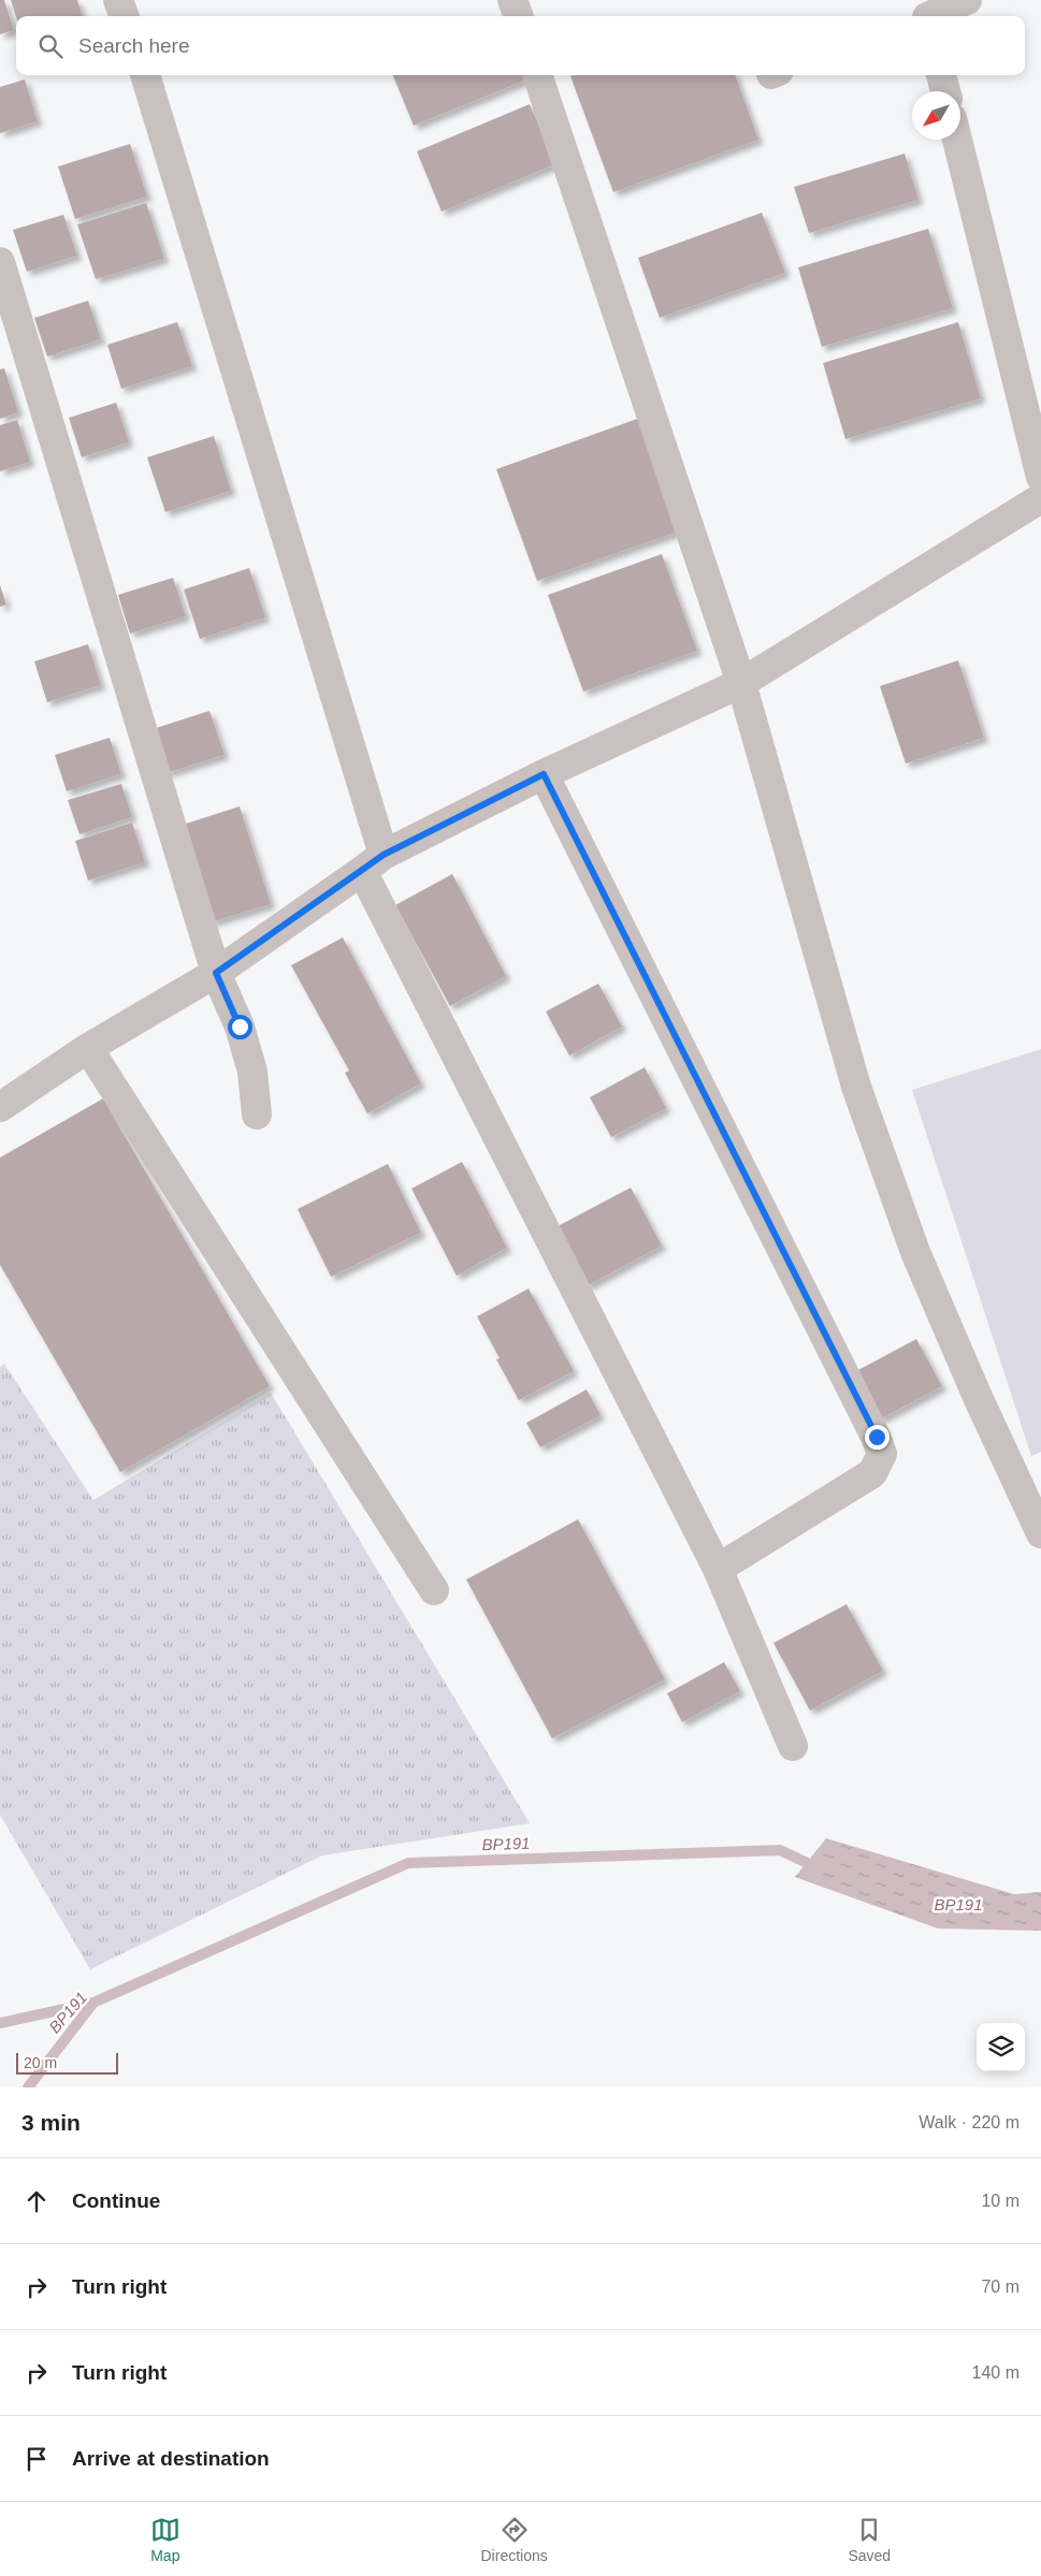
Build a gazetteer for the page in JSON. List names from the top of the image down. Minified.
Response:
{"water":["BP191"],"scale_bar":"20 m","north":"bottom left","page":{"search":"Search here","scale":"20 m","heading":["3 min","Walk · 220 m"],"list":[["Continue","10 m"],["Turn right","70 m"],["Turn right","140 m"],"Arrive at destination"],"nav":["Map","Directions","Saved"]}}
